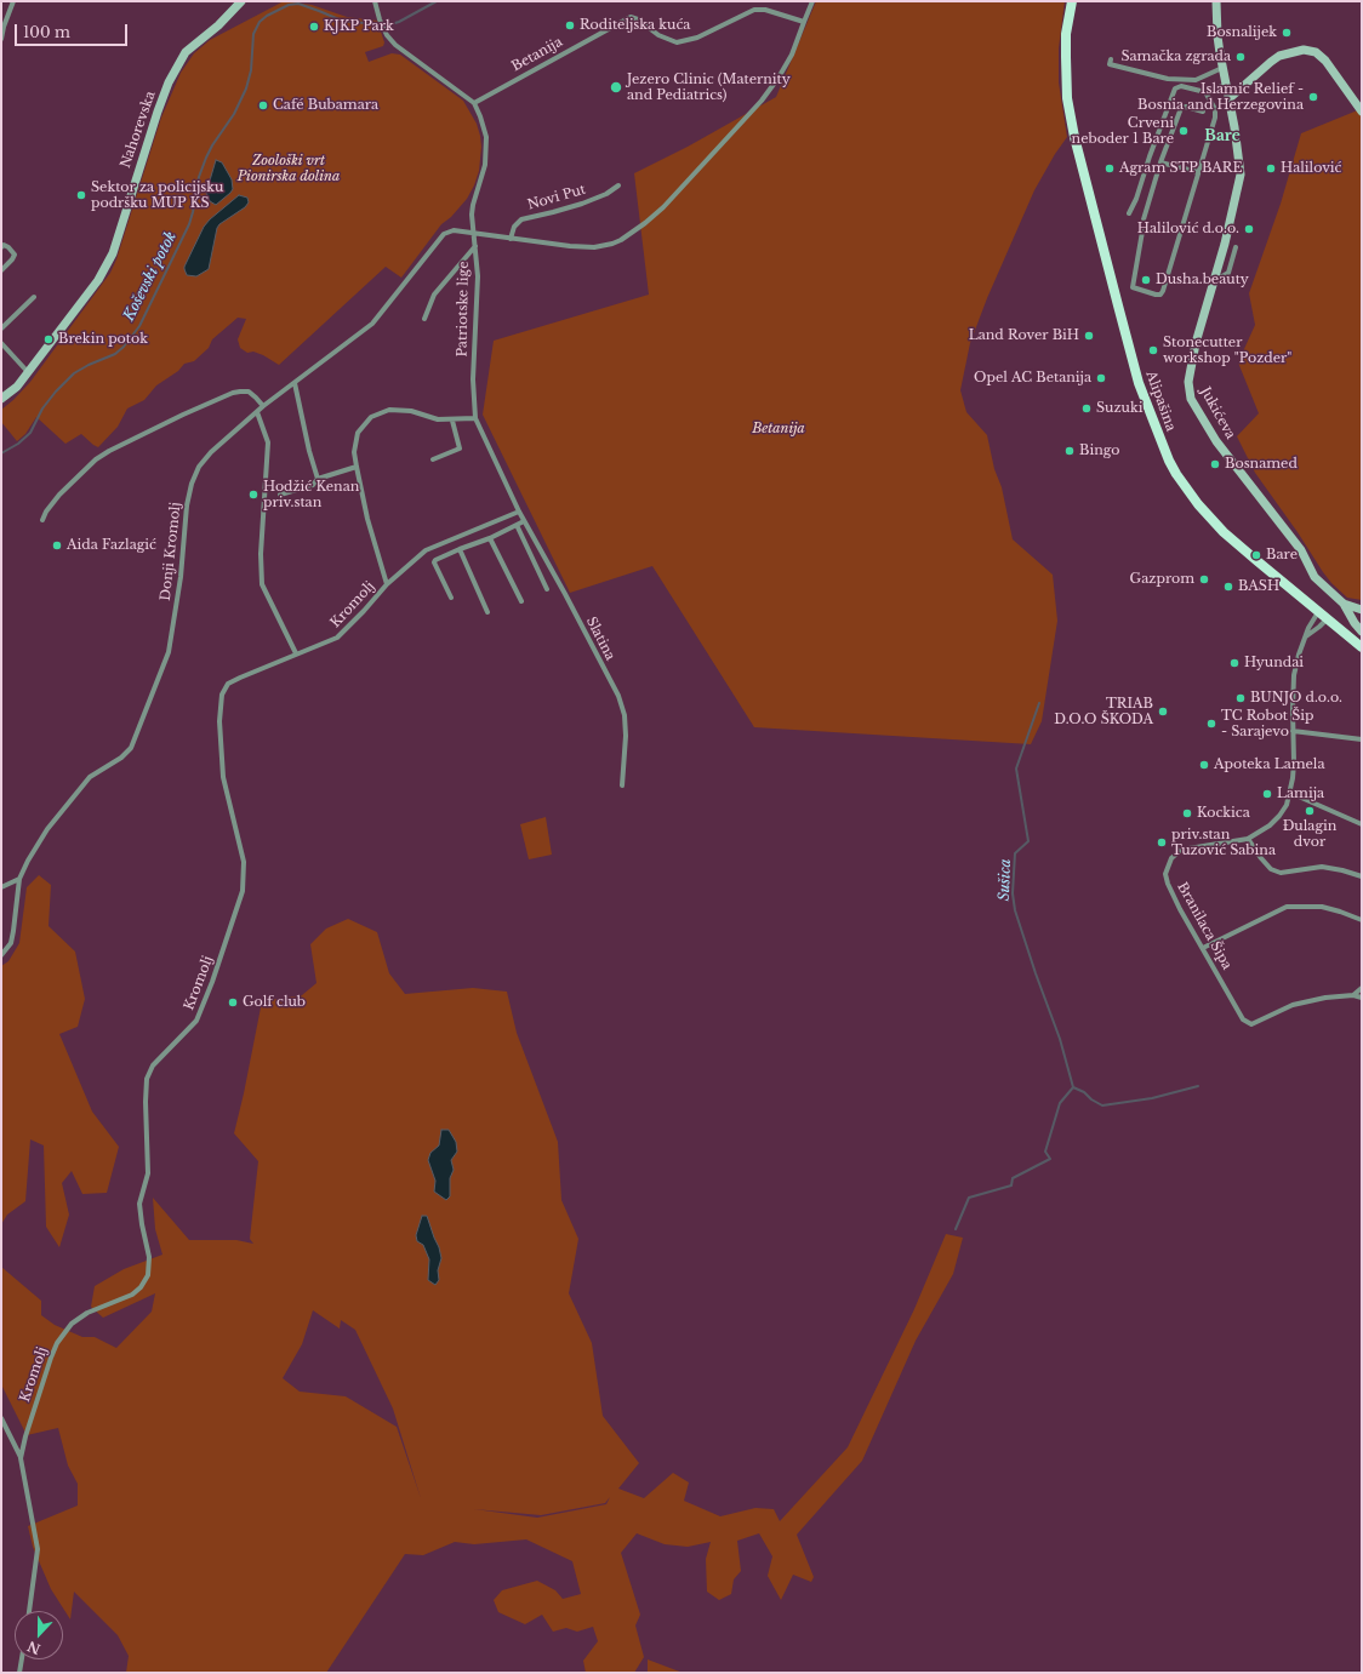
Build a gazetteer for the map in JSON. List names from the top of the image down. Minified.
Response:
{"streets":{"main road":["Alipašina"],"street":["Betanija","Nahorevska","Novi Put","Patriotske lige","Jukićeva","Donji Kromolj","Kromolj","Slatina","Branilaca Šipa"]},"crossings":[["Betanija","Patriotske lige"],["Patriotske lige","Donji Kromolj"],["Patriotske lige","Kromolj"],["Patriotske lige","Slatina"],["Alipašina","Branilaca Šipa"],["Kromolj","Slatina"]],"districts":["Bare"],"water":["Koševski potok","Sušica"],"parks":["Zoološki vrt Pionirska dolina","Betanija"],"places":["Roditeljska kuća","KJKP Park","Bosnalijek","Samačka zgrada","Jezero Clinic (Maternity and Pediatrics)","Islamic Relief - Bosnia and Herzegovina","Café Bubamara","Crveni neboder 1 Bare","Agram STP BARE","Halilović","Sektor za policijsku podršku MUP KS","Halilović d.o.o.","Dusha.beauty","Land Rover BiH","Brekin potok","Stonecutter workshop \"Pozder\"","Opel AC Betanija","Suzuki","Bingo","Bosnamed","Hodžić Kenan priv.stan","Aida Fazlagić","Bare","Gazprom","BASH","Hyundai","BUNJO d.o.o.","TRIAB D.O.O ŠKODA","TC Robot Šip - Sarajevo","Apoteka Lamela","Lamija","Đulagin dvor","Kockica","priv.stan Tuzović Sabina","Golf club"],"scale_bar":"100 m","north":"bottom"}
